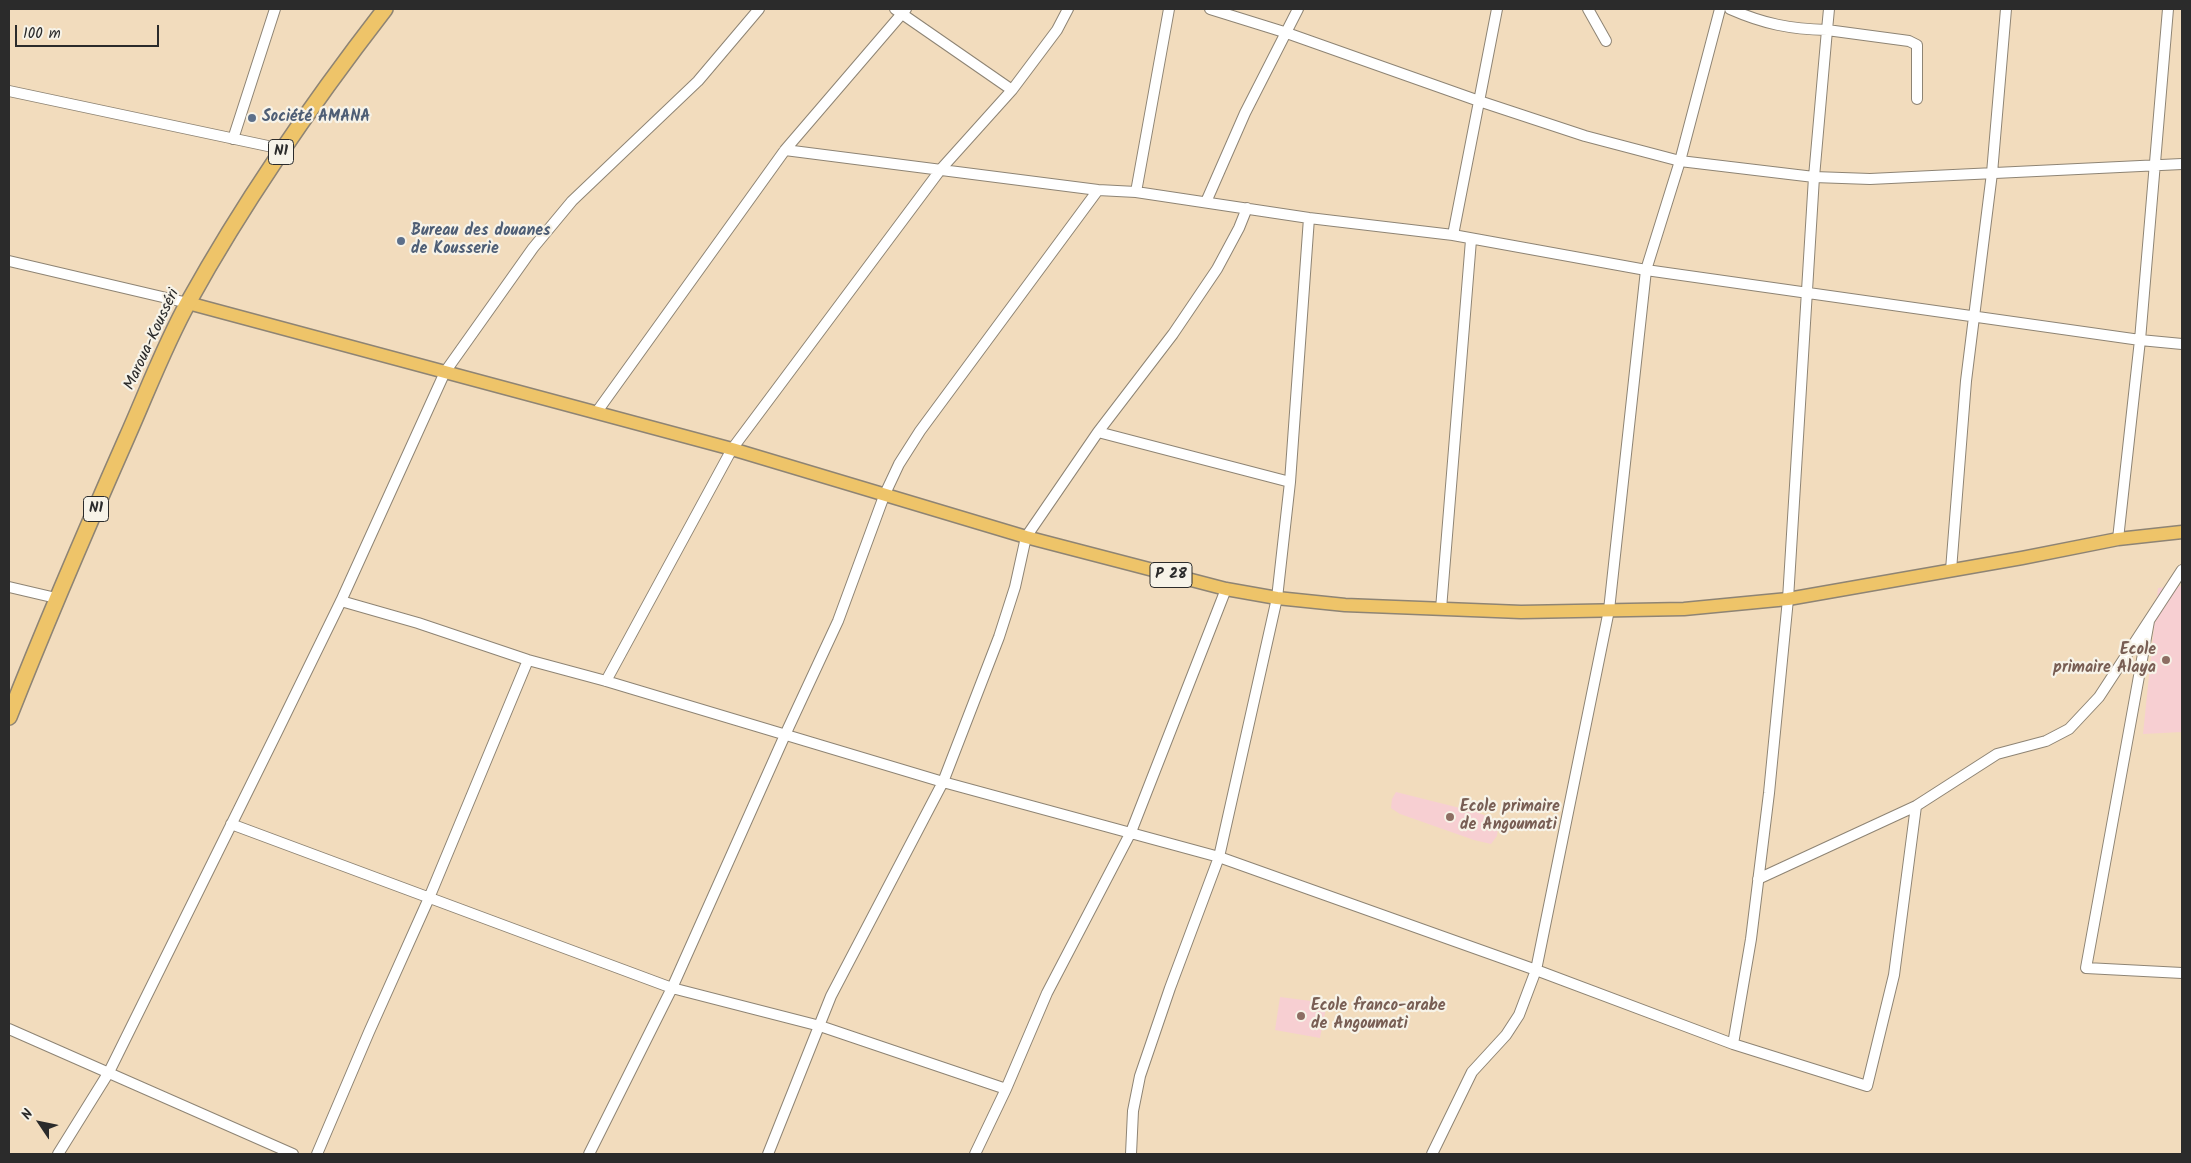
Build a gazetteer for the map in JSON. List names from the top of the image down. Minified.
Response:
{"streets":{"highway":["N1","Maroua-Kousséri"],"main road":["P 28"]},"crossings":[["Maroua-Kousséri","P 28"]],"places":["Société AMANA","Bureau des douanes de Kousserie","Ecole primaire Alaya","Ecole primaire de Angoumati","Ecole franco-arabe de Angoumati"],"scale_bar":"100 m","north":"top left"}
